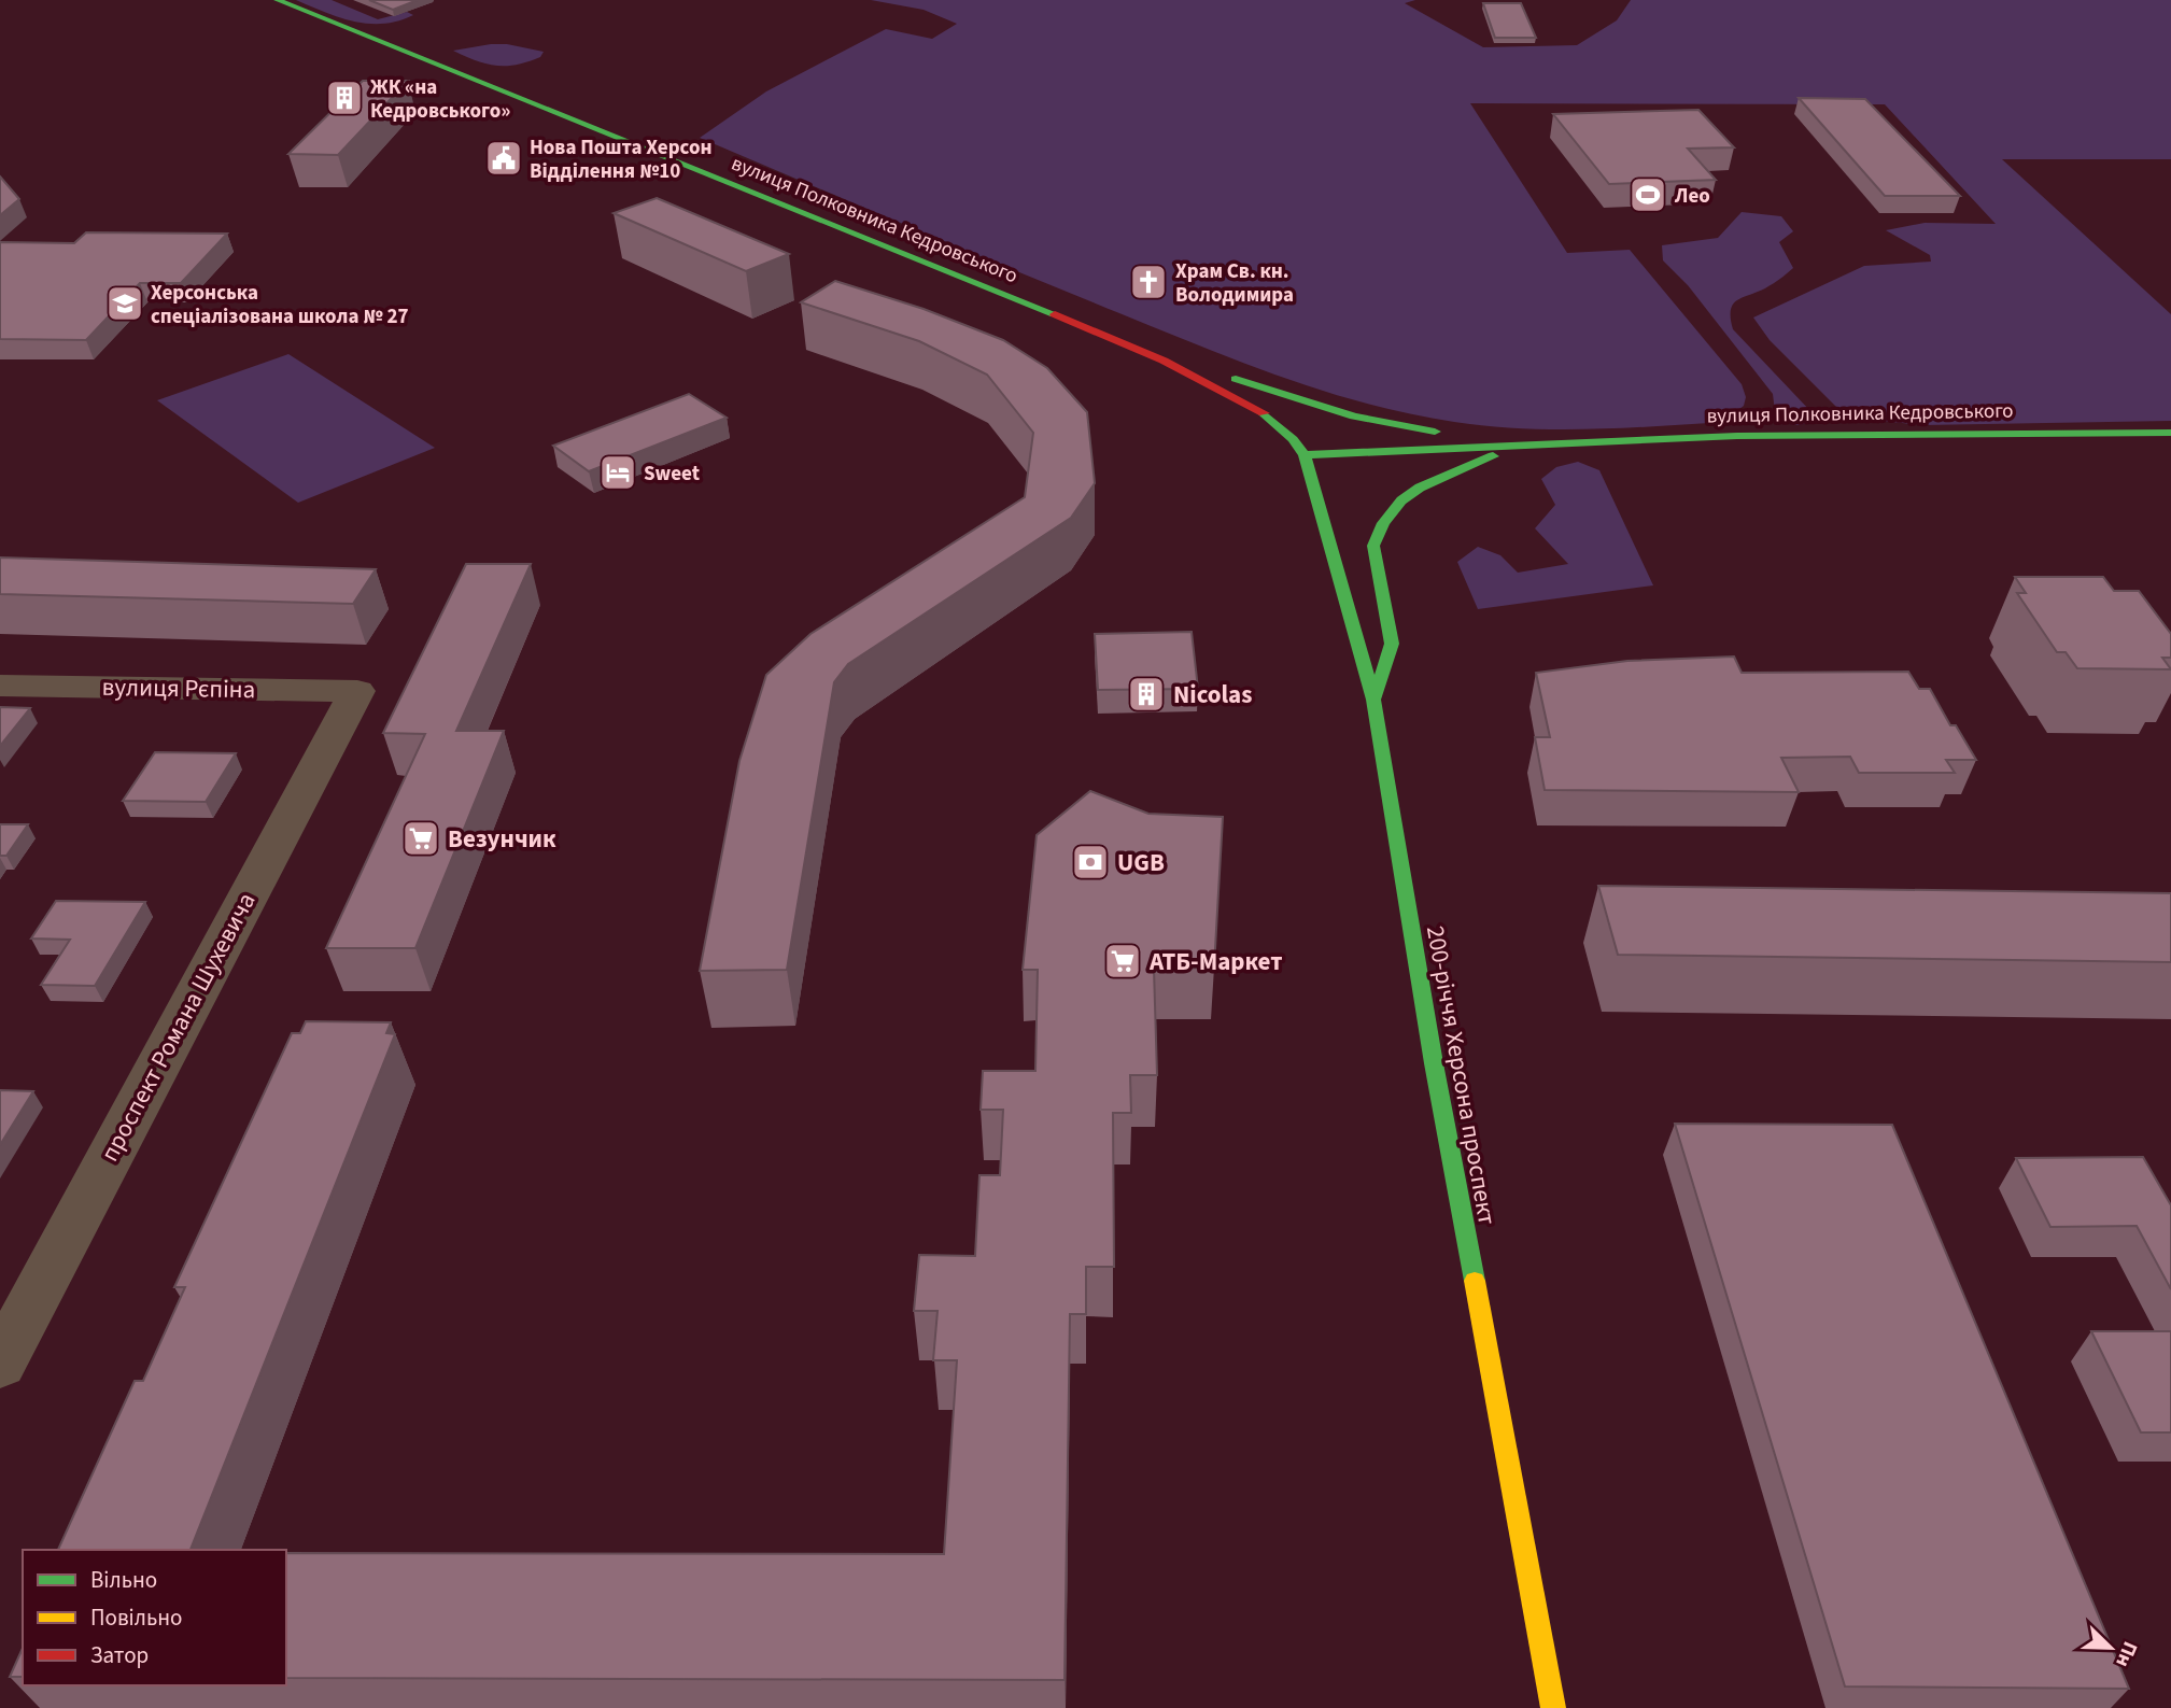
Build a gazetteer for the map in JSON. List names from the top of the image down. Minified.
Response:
{"streets":{"street":["вулиця Полковника Кедровського","вулиця Рєпіна","проспект Романа Шухевича","200-річчя Херсона проспект"]},"crossings":[["вулиця Полковника Кедровського","200-річчя Херсона проспект"],["вулиця Рєпіна","проспект Романа Шухевича"]],"places":{"building":["ЖК «на Кедровського»","Nicolas"],"public building":["Нова Пошта Херсон Відділення №10"],"sports":["Лео"],"church":["Храм Св. кн. Володимира"],"school or university":["Херсонська спеціалізована школа № 27"],"hotel":["Sweet"],"supermarket":["Везунчик","АТБ-Маркет"],"bank":["UGB"]},"legend":["Вільно","Повільно","Затор"],"north":"bottom right"}
